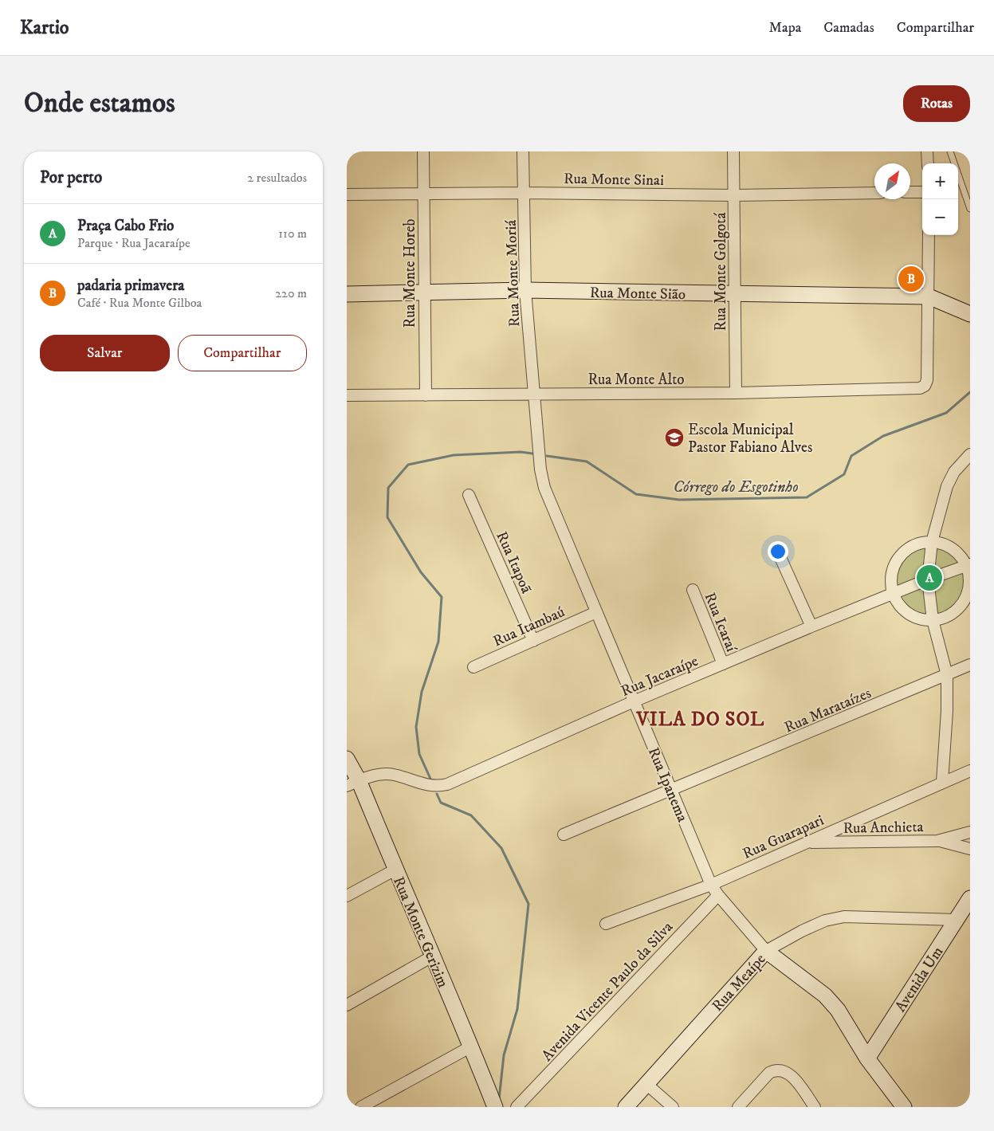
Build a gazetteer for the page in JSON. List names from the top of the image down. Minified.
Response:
{"streets":{"street":["Rua Monte Sinai","Rua Monte Golgotá","Rua Monte Horeb","Rua Monte Moriá","Rua Monte Sião","Rua Monte Alto","Rua Itapoã","Rua Icaraí","Rua Itambaú","Rua Jacaraípe","Rua Marataízes","Rua Ipanema","Rua Anchieta","Rua Guarapari","Rua Monte Gerizim","Avenida Um","Rua Meaípe","Avenida Vicente Paulo da Silva"]},"crossings":[["Rua Monte Sinai","Rua Monte Golgotá"],["Rua Monte Sinai","Rua Monte Horeb"],["Rua Monte Sinai","Rua Monte Moriá"],["Rua Monte Golgotá","Rua Monte Sião"],["Rua Monte Golgotá","Rua Monte Alto"],["Rua Monte Horeb","Rua Monte Sião"],["Rua Monte Horeb","Rua Monte Alto"],["Rua Monte Moriá","Rua Monte Sião"],["Rua Monte Moriá","Rua Monte Alto"],["Rua Monte Moriá","Rua Ipanema"],["Rua Monte Sião","Rua Monte Alto"],["Rua Monte Alto","Rua Ipanema"],["Rua Itapoã","Rua Itambaú"],["Rua Icaraí","Rua Jacaraípe"],["Rua Itambaú","Rua Ipanema"],["Rua Jacaraípe","Rua Ipanema"],["Rua Jacaraípe","Rua Monte Gerizim"],["Rua Marataízes","Rua Ipanema"],["Rua Ipanema","Rua Guarapari"],["Rua Ipanema","Avenida Um"],["Rua Ipanema","Rua Meaípe"],["Rua Ipanema","Avenida Vicente Paulo da Silva"],["Rua Anchieta","Rua Guarapari"],["Avenida Um","Rua Meaípe"]],"districts":["VILA DO SOL"],"water":["Córrego do Esgotinho"],"places":{"school or university":["Escola Municipal Pastor Fabiano Alves"]},"north":"top right","page":{"header":"Kartio","nav":["Mapa","Camadas","Compartilhar"],"buttons":["Rotas",["Salvar","Compartilhar"]],"title":"Onde estamos","heading":["Por perto","2 resultados"],"map_buttons":["+","−"],"list":[{"mark":"A","name":"Praça Cabo Frio","note":"Parque · Rua Jacaraípe","value":"110 m"},{"mark":"B","name":"padaria primavera","note":"Café · Rua Monte Gilboa","value":"220 m"}],"pins":["B","A"]}}
